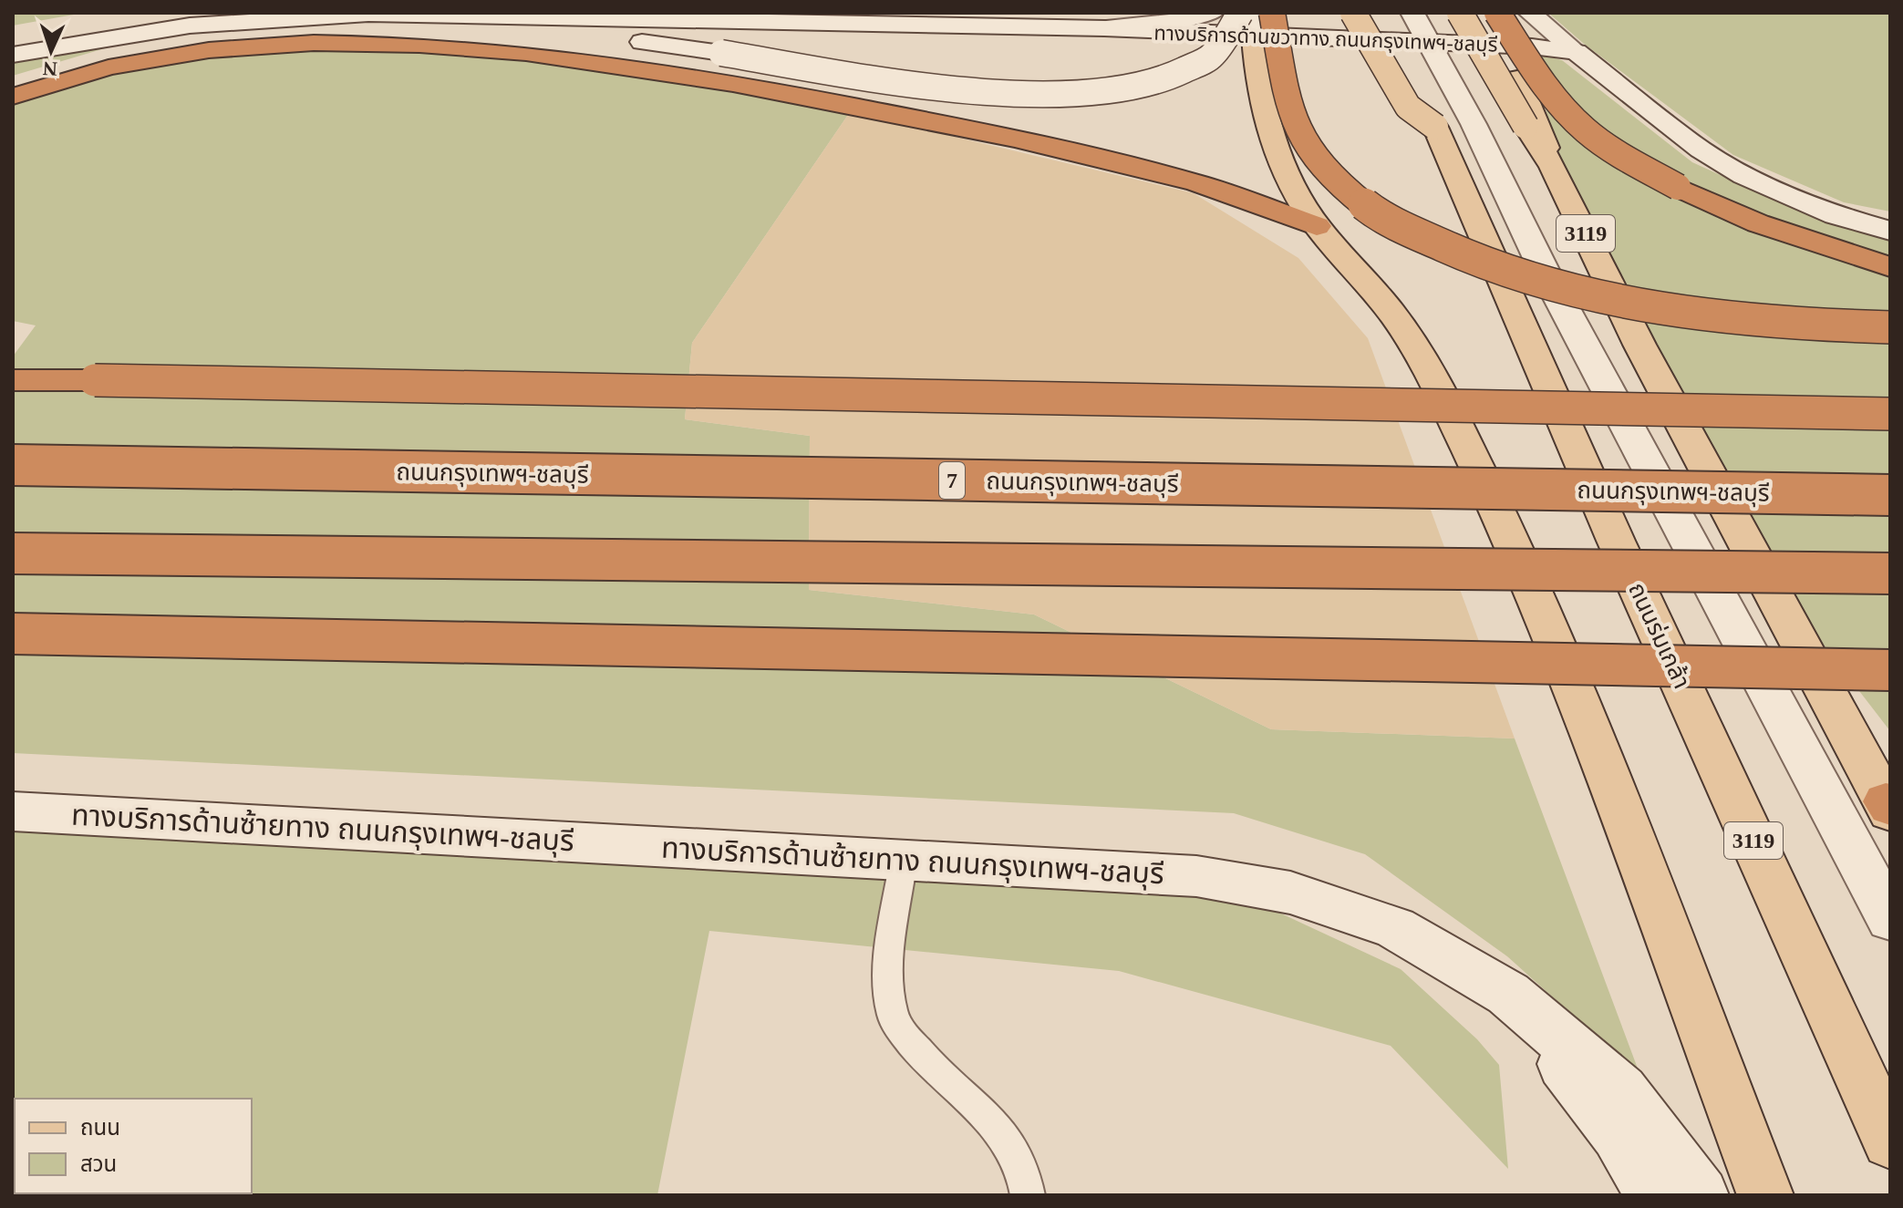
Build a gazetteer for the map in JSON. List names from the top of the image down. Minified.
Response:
{"streets":{"highway":["ถนนกรุงเทพฯ-ชลบุรี","7"],"main road":["ทางบริการด้านขวาทาง ถนนกรุงเทพฯ-ชลบุรี","3119","ถนนร่มเกล้า","ทางบริการด้านซ้ายทาง ถนนกรุงเทพฯ-ชลบุรี"]},"legend":["ถนน","สวน"],"north":"bottom"}
